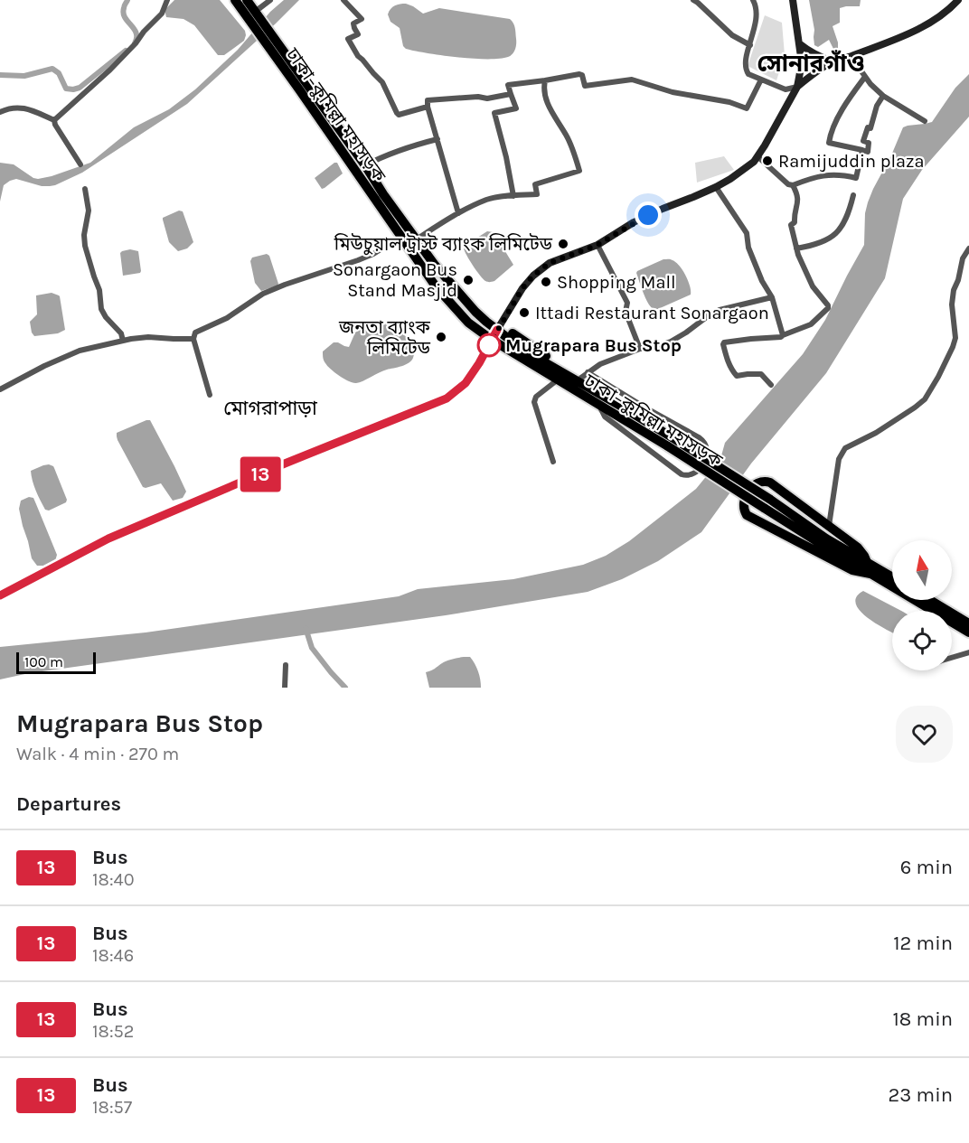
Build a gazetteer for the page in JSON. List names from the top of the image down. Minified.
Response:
{"streets":{"highway":["ঢাকা–কুমিল্লা মহাসড়ক"]},"districts":["সোনারগাঁও","মোগরাপাড়া"],"places":["Ramijuddin plaza","মিউচুয়াল ট্রাস্ট ব্যাংক লিমিটেড","Sonargaon Bus Stand Masjid","Shopping Mall","Ittadi Restaurant Sonargaon","জনতা ব্যাংক লিমিটেড","Mugrapara Bus Stop"],"lines":["bus line 13"],"scale_bar":"100 m","north":"top","page":{"on_map":"13","scale":"100 m","heading":[["Mugrapara Bus Stop","Walk · 4 min · 270 m"],"Departures"],"list":[{"mark":"13","name":"Bus","note":"18:40","value":"6 min"},{"mark":"13","name":"Bus","note":"18:46","value":"12 min"},{"mark":"13","name":"Bus","note":"18:52","value":"18 min"},{"mark":"13","name":"Bus","note":"18:57","value":"23 min"}]}}
